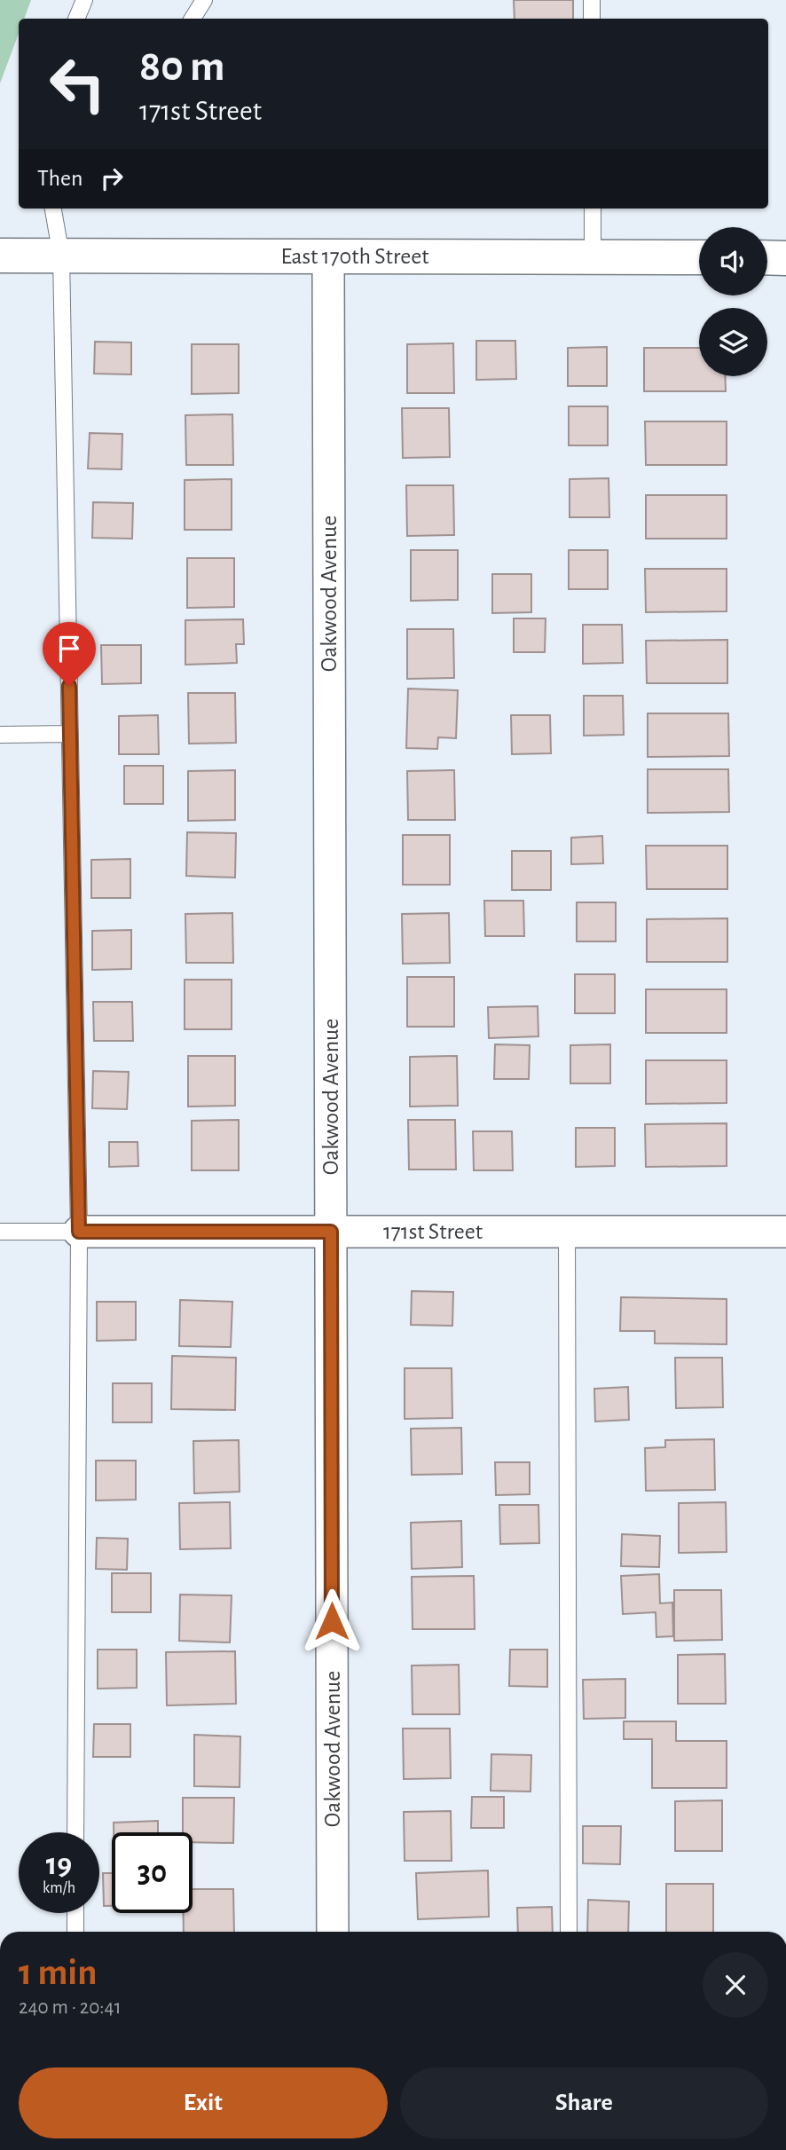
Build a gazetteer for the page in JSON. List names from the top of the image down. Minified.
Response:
{"streets":{"street":["East 170th Street","Oakwood Avenue","171st Street"]},"crossings":[["East 170th Street","Oakwood Avenue"],["Oakwood Avenue","171st Street"]],"page":{"turn":["80 m","171st Street"],"then":"Then","speed":"19 km/h","limit":"30","heading":["1 min","240 m · 20:41"],"buttons":["Exit","Share"]}}
